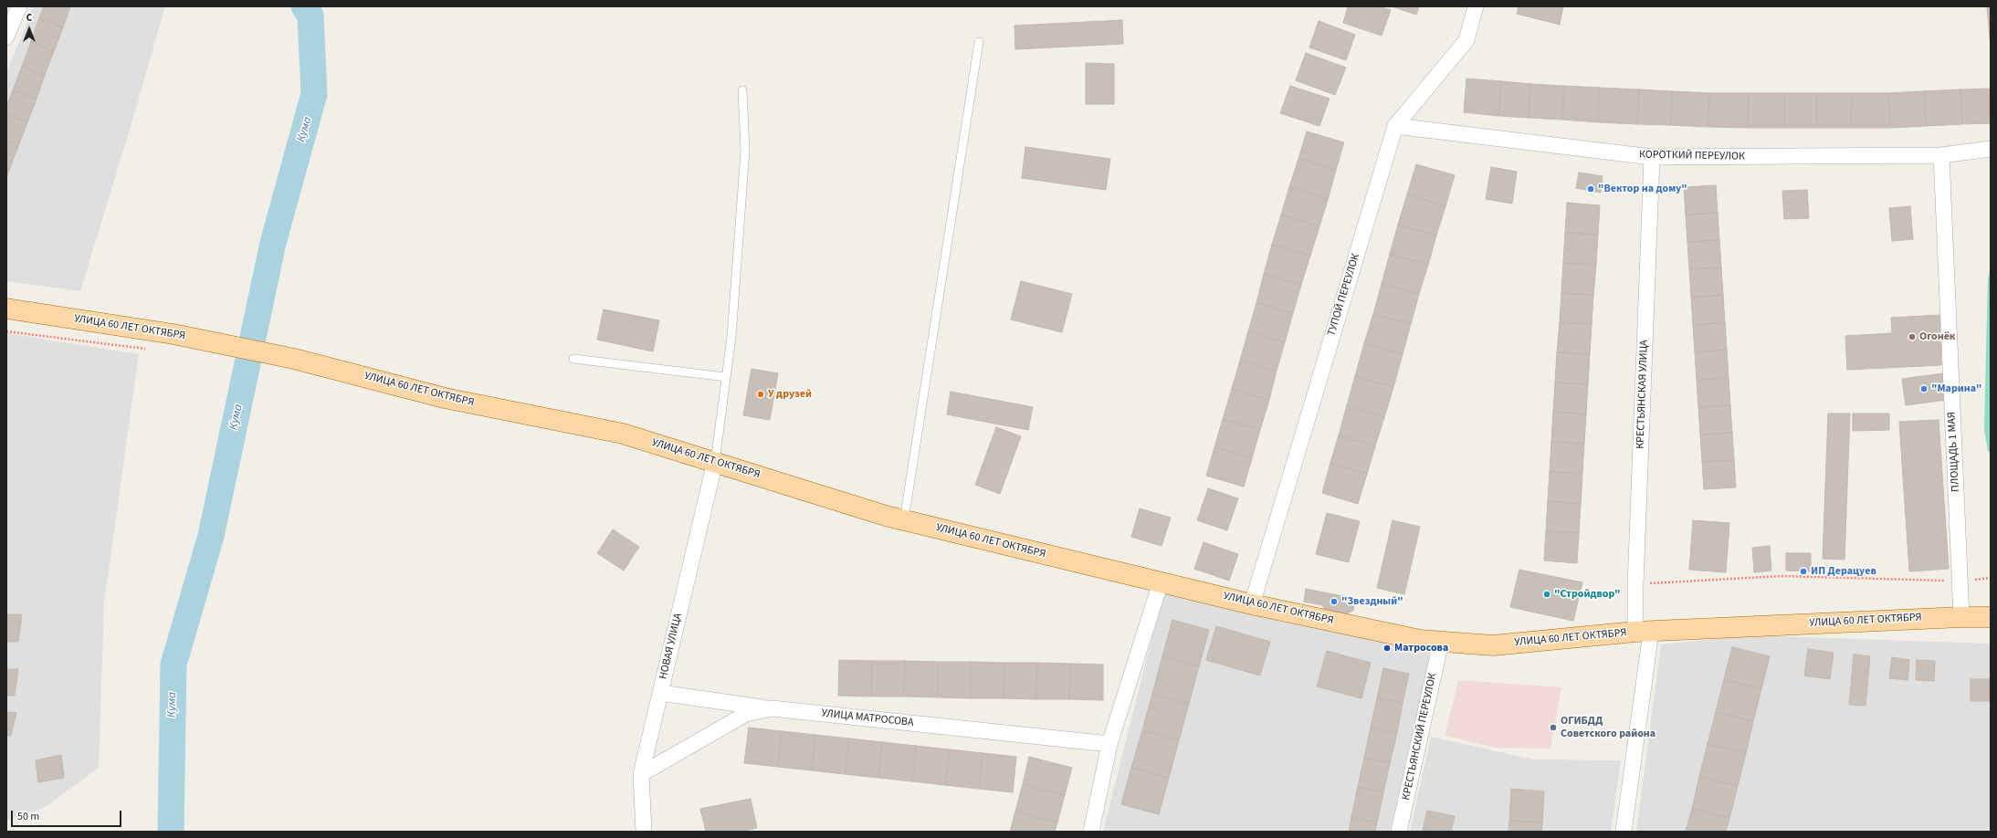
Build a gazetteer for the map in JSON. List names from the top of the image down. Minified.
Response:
{"streets":{"main road":["УЛИЦА 60 ЛЕТ ОКТЯБРЯ"],"street":["КОРОТКИЙ ПЕРЕУЛОК","ТУПОЙ ПЕРЕУЛОК","КРЕСТЬЯНСКАЯ УЛИЦА","ПЛОЩАДЬ 1 МАЯ","НОВАЯ УЛИЦА","УЛИЦА МАТРОСОВА","КРЕСТЬЯНСКИЙ ПЕРЕУЛОК"]},"crossings":[["КОРОТКИЙ ПЕРЕУЛОК","ТУПОЙ ПЕРЕУЛОК"],["КОРОТКИЙ ПЕРЕУЛОК","КРЕСТЬЯНСКАЯ УЛИЦА"],["КОРОТКИЙ ПЕРЕУЛОК","ПЛОЩАДЬ 1 МАЯ"],["ТУПОЙ ПЕРЕУЛОК","УЛИЦА 60 ЛЕТ ОКТЯБРЯ"],["УЛИЦА 60 ЛЕТ ОКТЯБРЯ","КРЕСТЬЯНСКАЯ УЛИЦА"],["УЛИЦА 60 ЛЕТ ОКТЯБРЯ","ПЛОЩАДЬ 1 МАЯ"],["УЛИЦА 60 ЛЕТ ОКТЯБРЯ","НОВАЯ УЛИЦА"],["УЛИЦА 60 ЛЕТ ОКТЯБРЯ","КРЕСТЬЯНСКИЙ ПЕРЕУЛОК"],["НОВАЯ УЛИЦА","УЛИЦА МАТРОСОВА"]],"water":["Кума"],"places":["\"Вектор на дому\"","Огонёк","\"Марина\"","У друзей","ИП Дерацуев","\"Стройдвор\"","\"Звездный\"","Матросова","ОГИБДД Советского района"],"scale_bar":"50 m","north":"top"}
